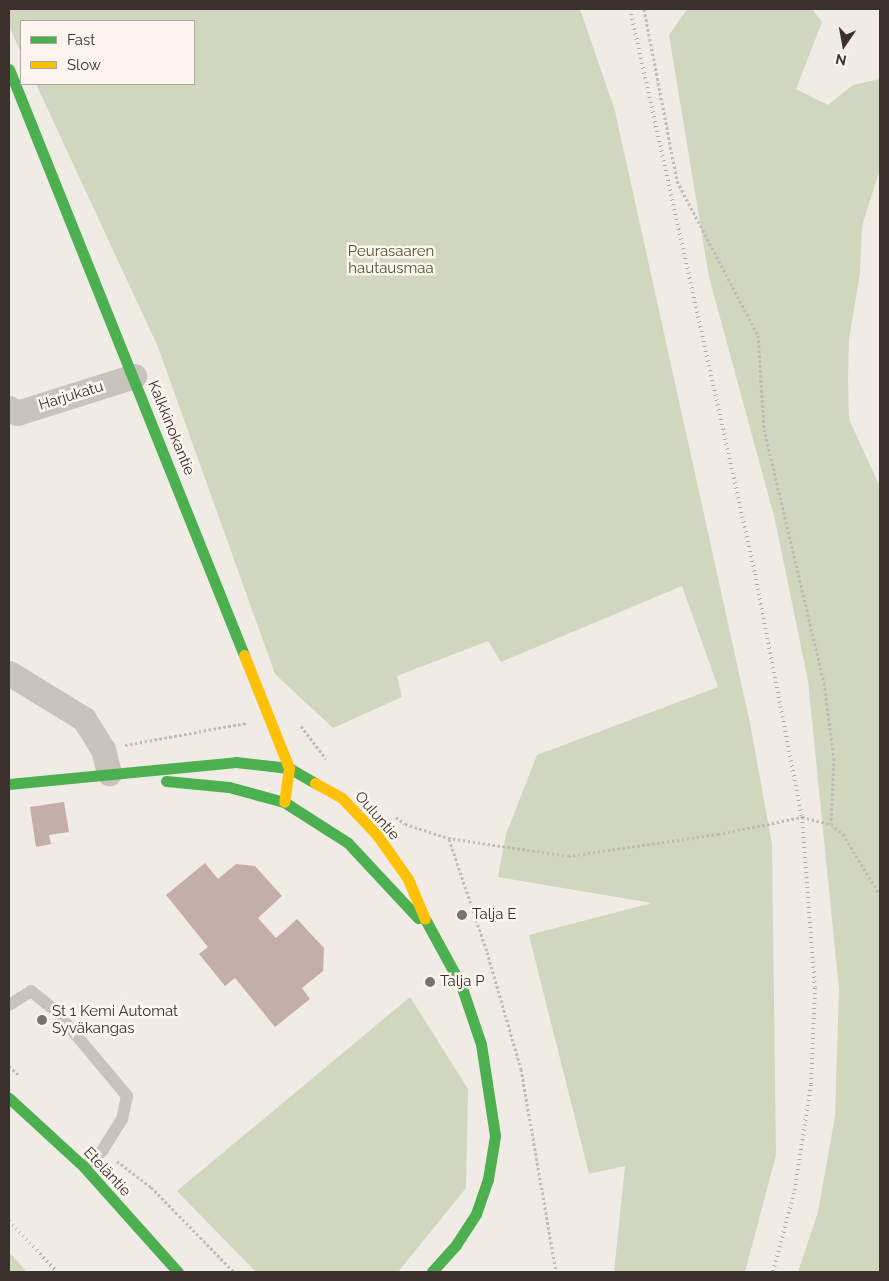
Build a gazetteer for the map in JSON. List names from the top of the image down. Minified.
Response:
{"streets":{"main road":["Kalkkinokantie","Ouluntie","Eteläntie"],"street":["Harjukatu"]},"crossings":[["Harjukatu","Kalkkinokantie"],["Kalkkinokantie","Ouluntie"]],"parks":["Peurasaaren hautausmaa"],"places":["Talja E","Talja P","St 1 Kemi Automat Syväkangas"],"legend":["Fast","Slow"],"north":"bottom"}
